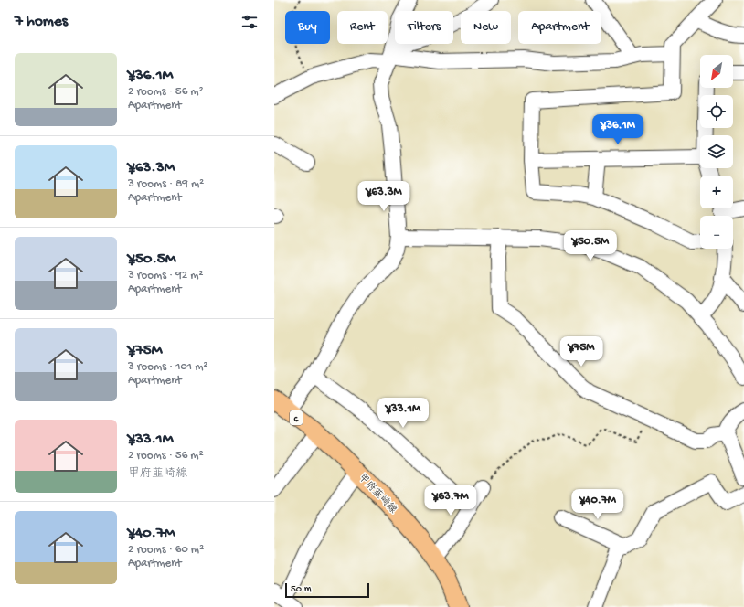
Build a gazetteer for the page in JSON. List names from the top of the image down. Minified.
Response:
{"streets":{"main road":["6","甲府韮崎線"]},"scale_bar":"50 m","north":"bottom left","page":{"heading":"7 homes","chip":["Buy","Rent","Filters","New","Apartment"],"list":[{"name":"¥36.1M","note":"2 rooms · 56 m² · Apartment"},{"name":"¥63.3M","note":"3 rooms · 89 m² · Apartment"},{"name":"¥50.5M","note":"3 rooms · 92 m² · Apartment"},{"name":"¥75M","note":"3 rooms · 101 m² · Apartment"},{"name":"¥33.1M","note":"2 rooms · 56 m² · 甲府韮崎線"},{"name":"¥40.7M","note":"2 rooms · 60 m² · Apartment"}],"map_buttons":["+","−"],"price":["¥36.1M","¥63.3M","¥50.5M","¥75M","¥33.1M","¥63.7M","¥40.7M"],"scale":"50 m"}}
